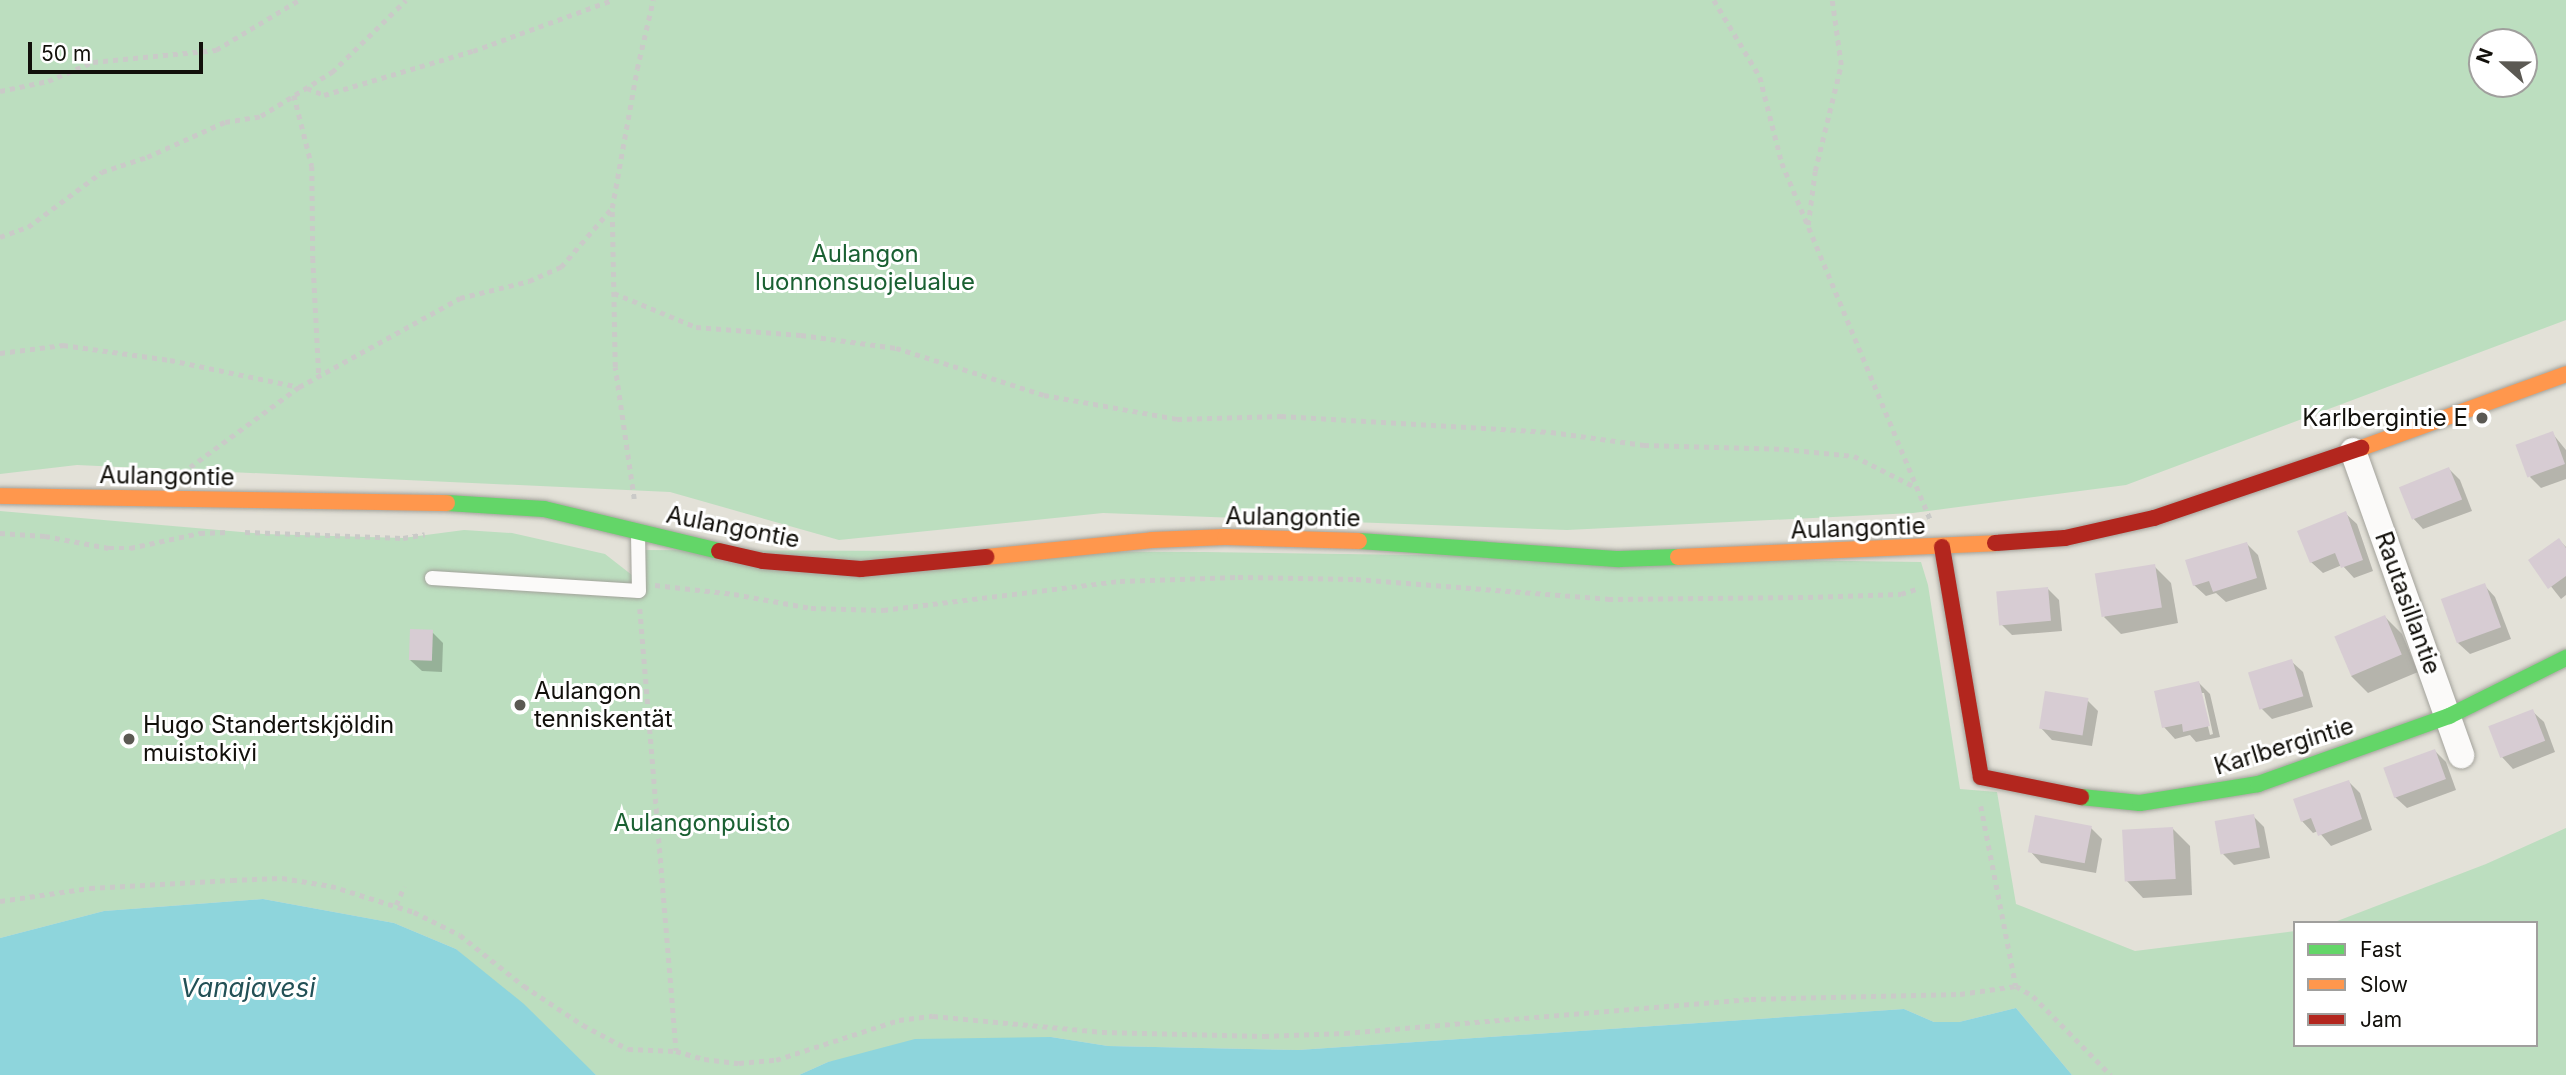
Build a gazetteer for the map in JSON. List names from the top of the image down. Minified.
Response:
{"streets":{"main road":["Aulangontie","Karlbergintie"],"street":["Rautasillantie"]},"crossings":[["Aulangontie","Rautasillantie"],["Rautasillantie","Karlbergintie"]],"water":["Vanajavesi"],"parks":["Aulangon luonnonsuojelualue","Aulangonpuisto"],"places":["Karlbergintie E","Aulangon tenniskentät","Hugo Standertskjöldin muistokivi"],"legend":["Fast","Slow","Jam"],"scale_bar":"50 m","north":"left"}
